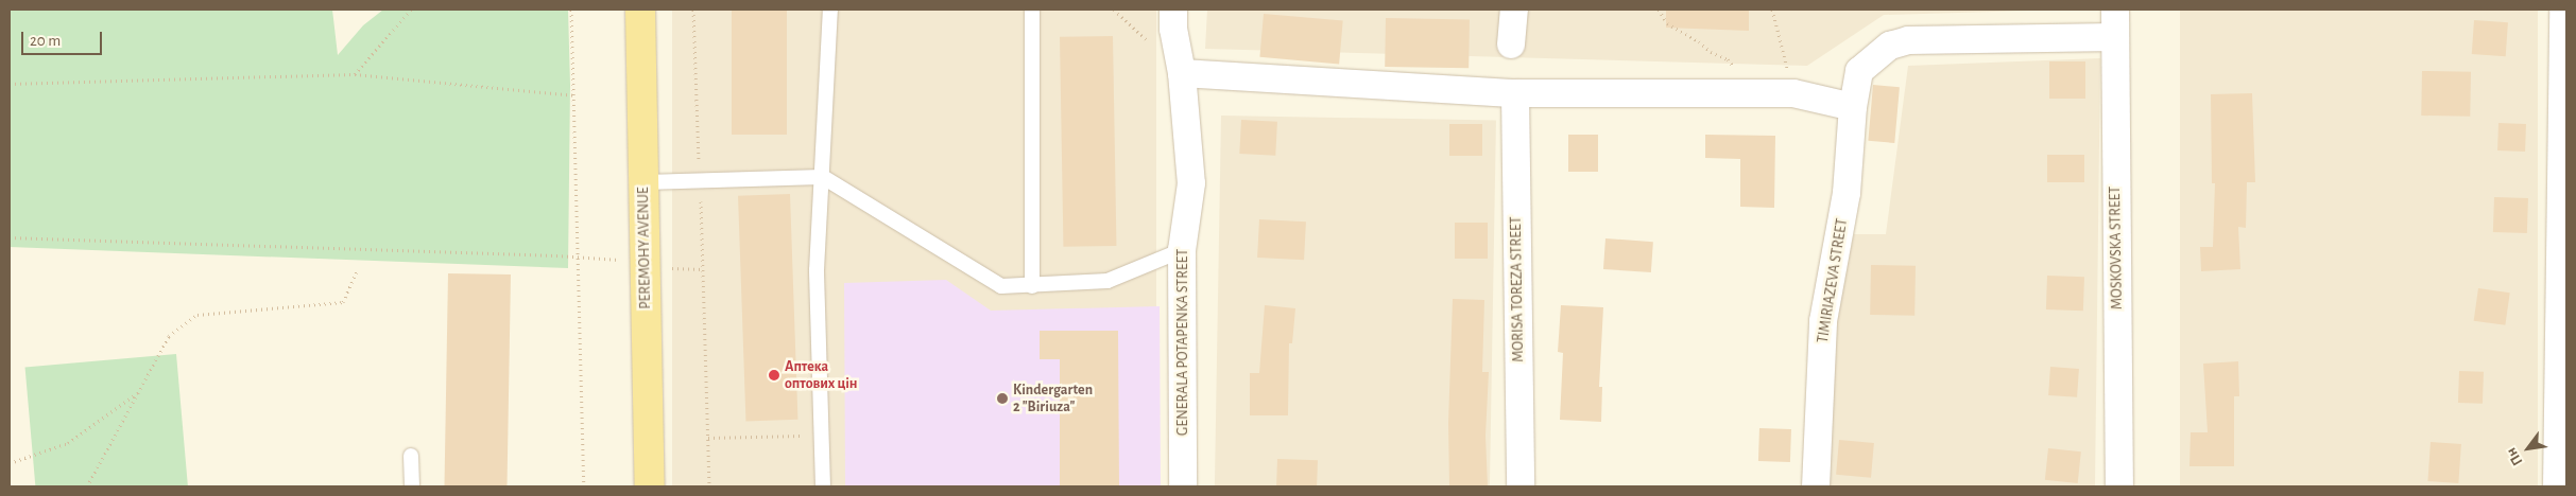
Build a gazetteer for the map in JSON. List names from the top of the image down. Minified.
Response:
{"streets":{"main road":["PEREMOHY AVENUE"],"street":["MOSKOVSKA STREET","TIMIRIAZEVA STREET","MORISA TOREZA STREET","GENERALA POTAPENKA STREET"]},"crossings":[["MOSKOVSKA STREET","TIMIRIAZEVA STREET"]],"places":["Аптека оптових цін","Kindergarten 2 \"Biriuza\""],"scale_bar":"20 m","north":"bottom left"}
